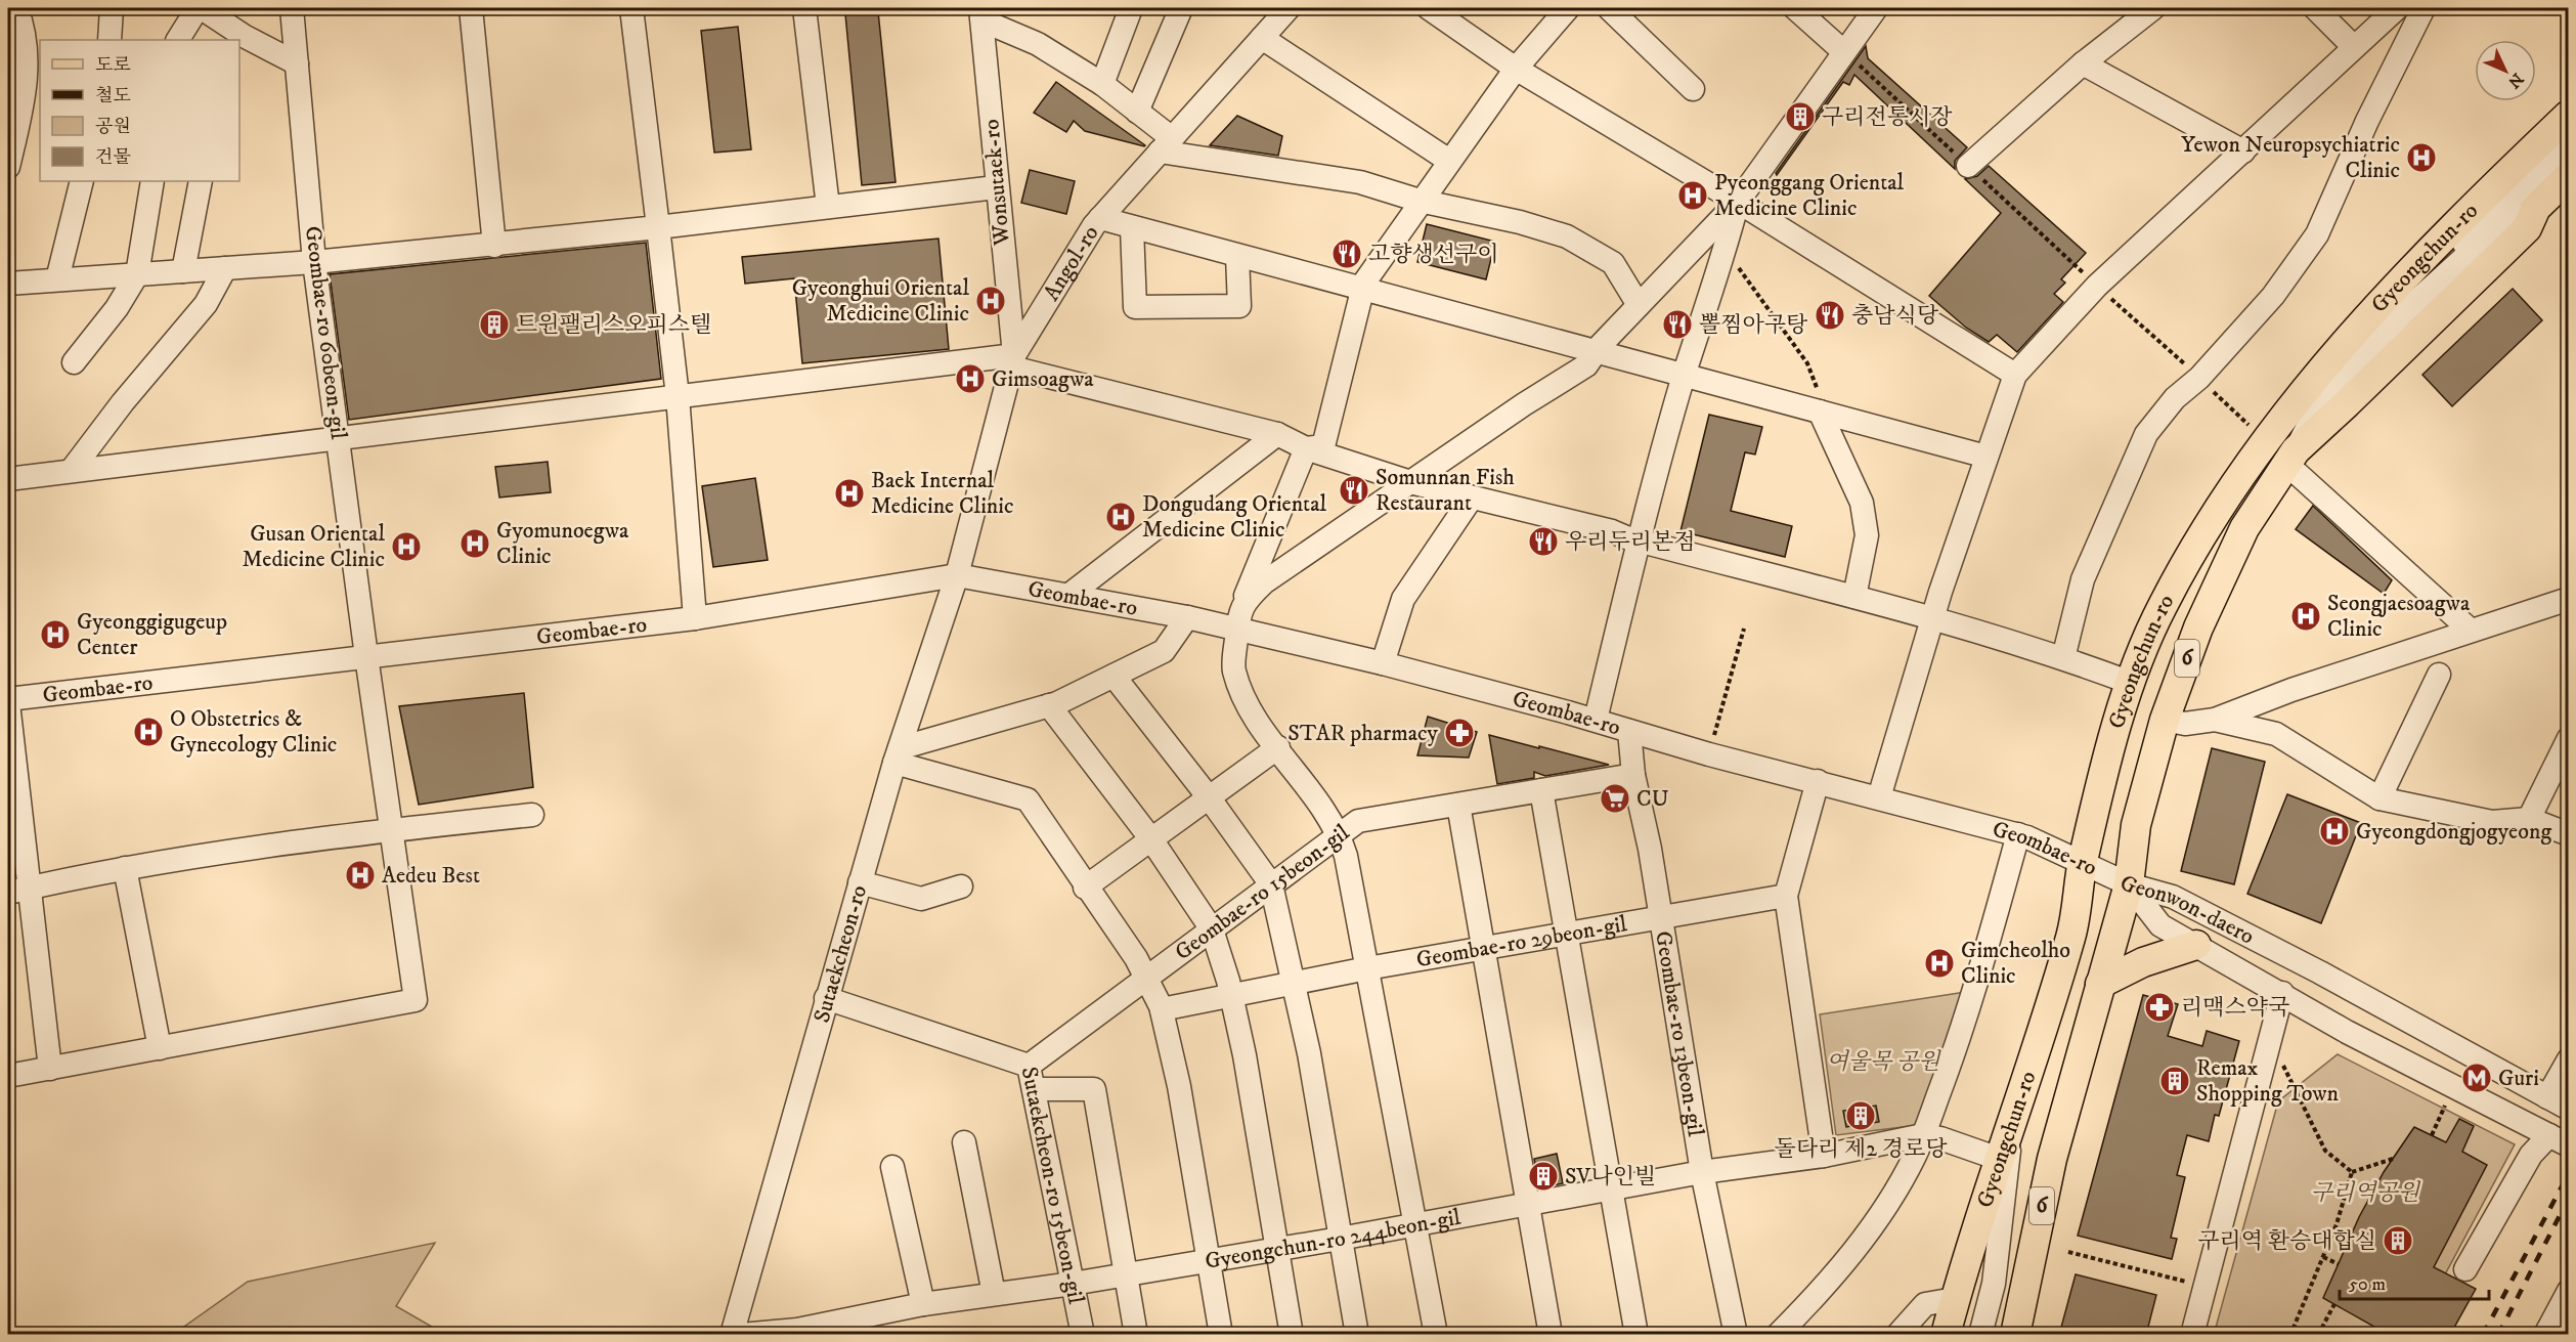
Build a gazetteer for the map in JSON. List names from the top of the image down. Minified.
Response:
{"streets":{"main road":["Gyeongchun-ro","6"],"street":["Wonsutaek-ro","Angol-ro","Geombae-ro 60beon-gil","Geombae-ro","Geombae-ro 15beon-gil","Geonwon-daero","Geombae-ro 29beon-gil","Sutaekcheon-ro","Geombae-ro 13beon-gil","Sutaekcheon-ro 15beon-gil","Gyeongchun-ro 244beon-gil"]},"crossings":[["Wonsutaek-ro","Angol-ro"],["Gyeongchun-ro","Geombae-ro"],["Gyeongchun-ro","Geonwon-daero"],["Gyeongchun-ro","Gyeongchun-ro 244beon-gil"],["Angol-ro","Geombae-ro"],["Angol-ro","Sutaekcheon-ro"],["Geombae-ro 60beon-gil","Geombae-ro"],["Geombae-ro","Geonwon-daero"],["Geombae-ro","Sutaekcheon-ro"],["Geombae-ro","Geombae-ro 13beon-gil"],["Geombae-ro 15beon-gil","Geombae-ro 13beon-gil"],["Geombae-ro 15beon-gil","Sutaekcheon-ro 15beon-gil"],["Geombae-ro 29beon-gil","Geombae-ro 13beon-gil"],["Sutaekcheon-ro","Sutaekcheon-ro 15beon-gil"],["Geombae-ro 13beon-gil","Gyeongchun-ro 244beon-gil"],["Sutaekcheon-ro 15beon-gil","Gyeongchun-ro 244beon-gil"]],"parks":["여울목 공원","구리역공원"],"places":{"building":["구리전통시장","트윈팰리스오피스텔","Remax Shopping Town","돌다리 제2 경로당","SV나인빌","구리역 환승대합실"],"hospital":["Yewon Neuropsychiatric Clinic","Pyeonggang Oriental Medicine Clinic","Gyeonghui Oriental Medicine Clinic","Gimsoagwa","Baek Internal Medicine Clinic","Dongudang Oriental Medicine Clinic","Gyomunoegwa Clinic","Gusan Oriental Medicine Clinic","Seongjaesoagwa Clinic","Gyeonggigugeup Center","O Obstetrics & Gynecology Clinic","Gyeongdongjogyeong","Aedeu Best","Gimcheolho Clinic"],"restaurant":["고향생선구이","충남식당","뽈찜아구탕","Somunnan Fish Restaurant","우리두리본점"],"pharmacy":["STAR pharmacy","리맥스약국"],"supermarket":["CU"],"metro station":["Guri"]},"legend":["도로","철도","공원","건물"],"scale_bar":"50 m","north":"bottom right"}
